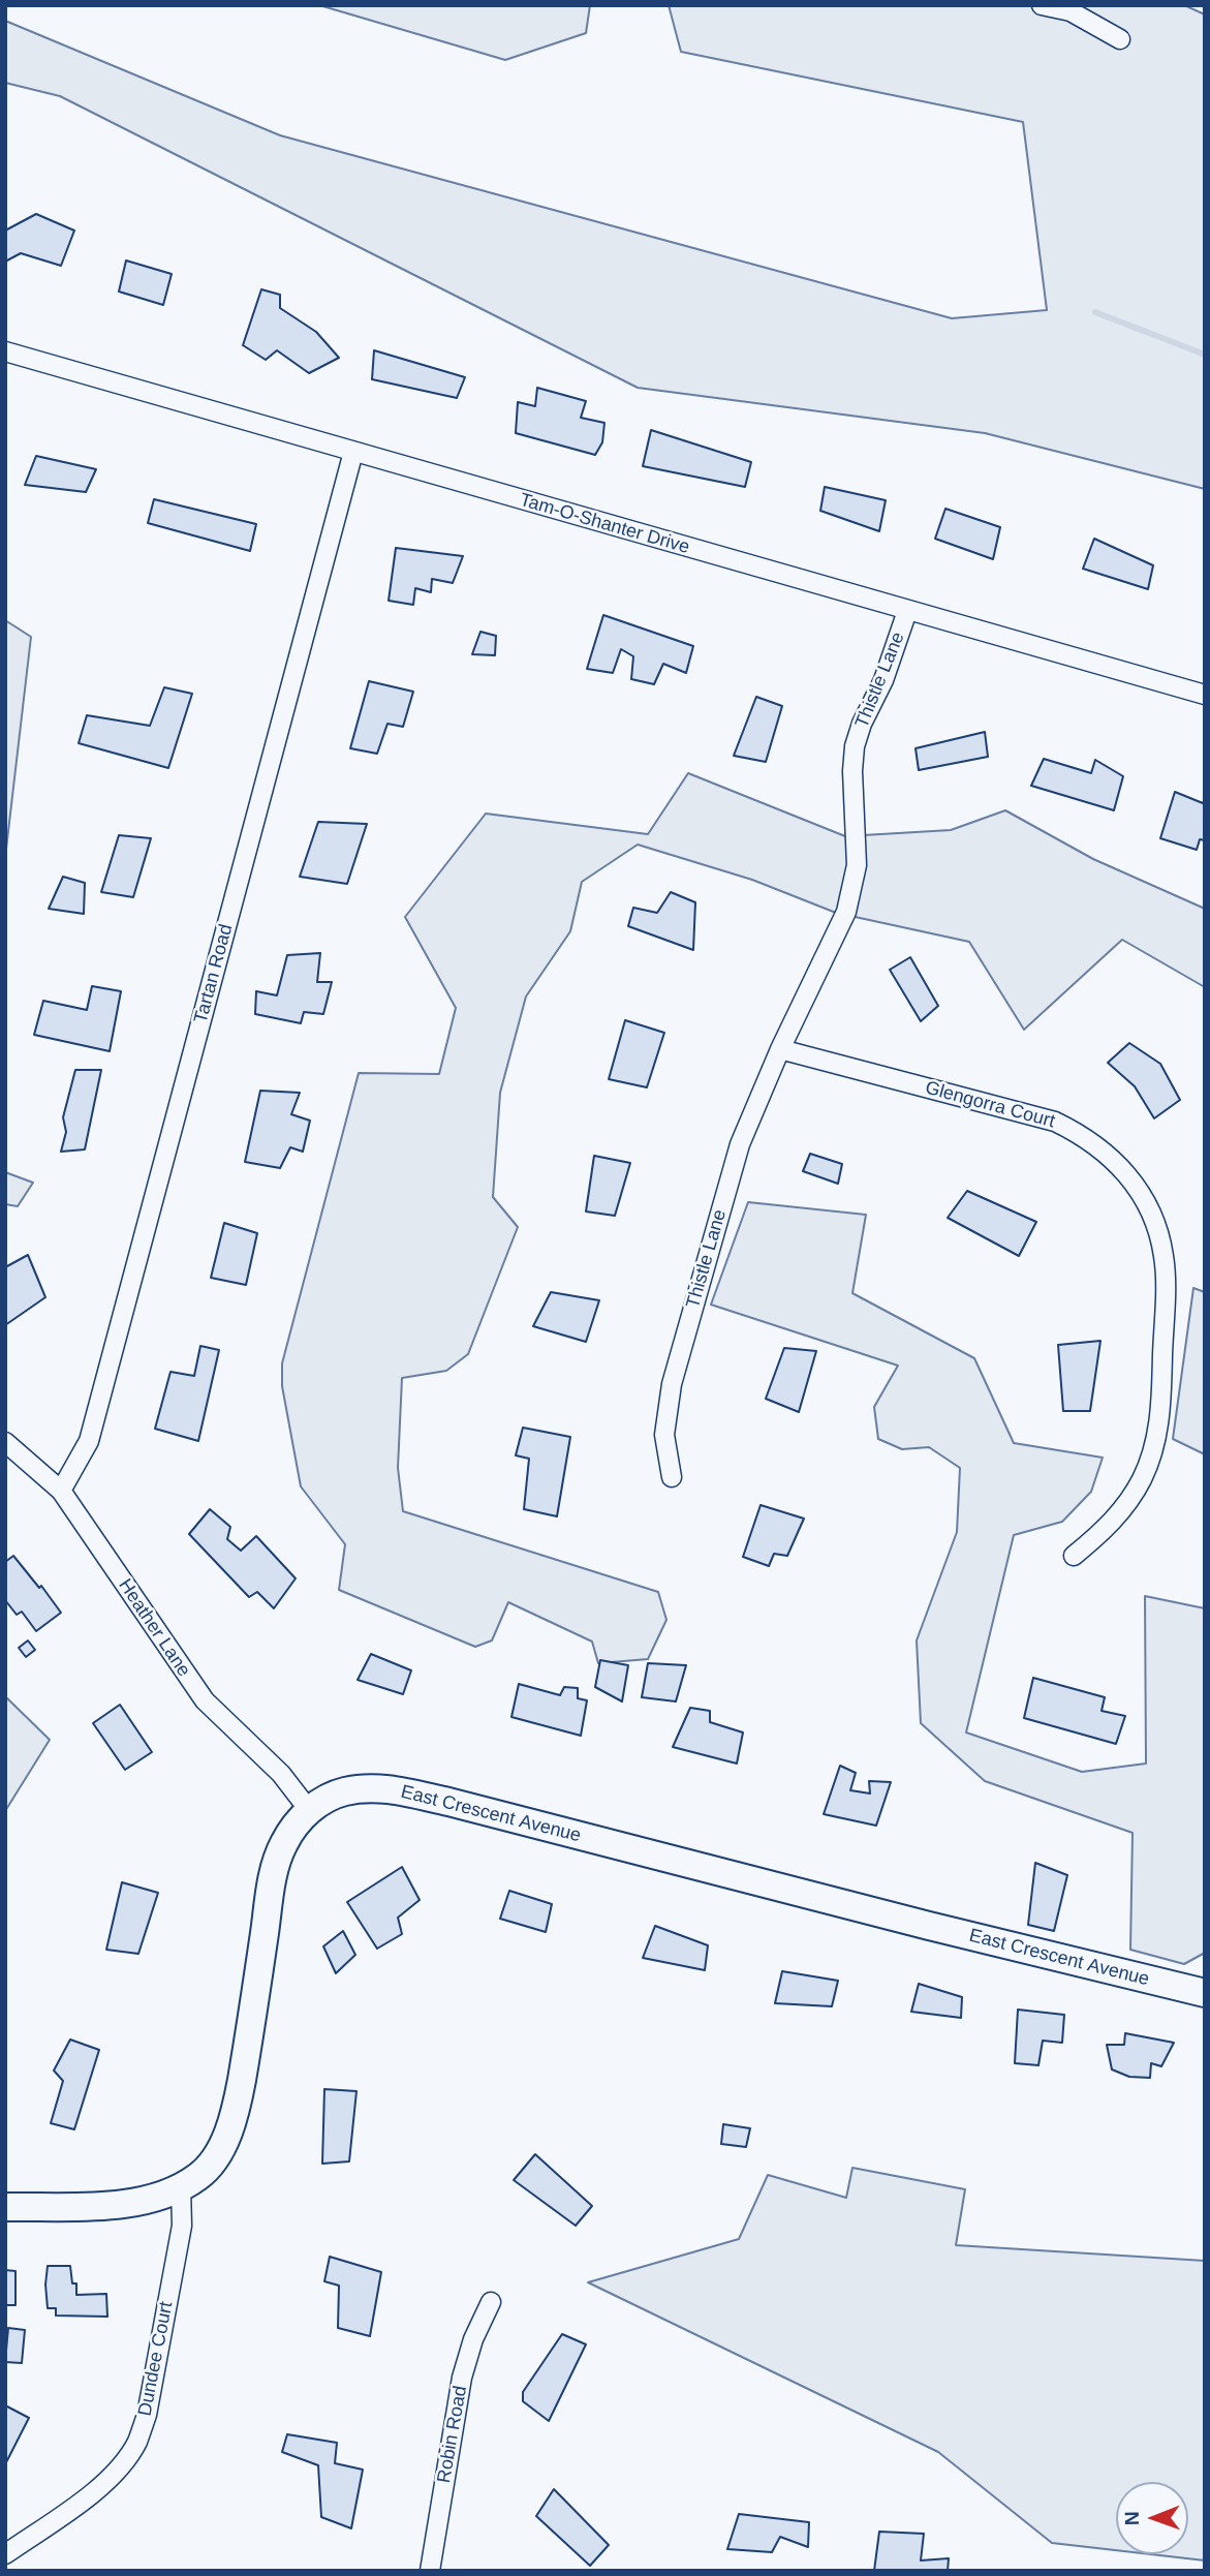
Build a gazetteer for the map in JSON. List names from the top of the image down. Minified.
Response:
{"streets":{"street":["Tam-O-Shanter Drive","Thistle Lane","Tartan Road","Glengorra Court","Heather Lane","East Crescent Avenue","Dundee Court","Robin Road"]},"crossings":[["Tam-O-Shanter Drive","Thistle Lane"],["Tam-O-Shanter Drive","Tartan Road"],["Thistle Lane","Glengorra Court"],["Tartan Road","Heather Lane"],["Heather Lane","East Crescent Avenue"],["East Crescent Avenue","Dundee Court"]],"north":"left"}
